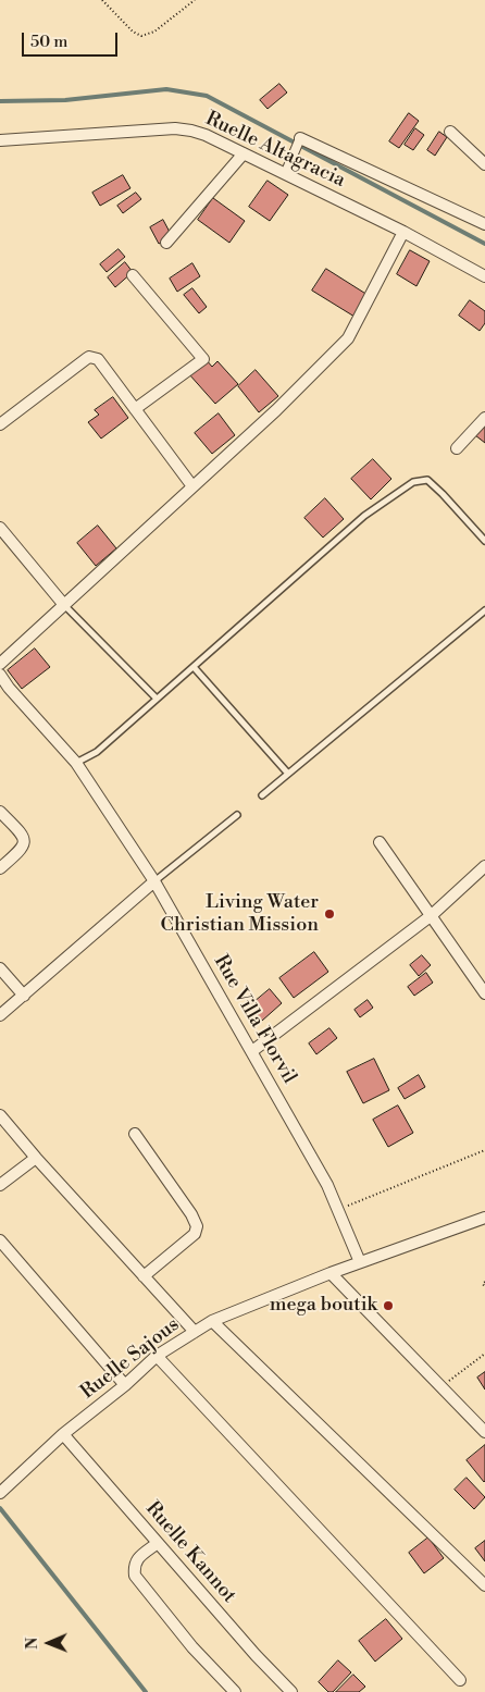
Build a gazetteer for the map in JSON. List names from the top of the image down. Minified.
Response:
{"streets":{"street":["Ruelle Altagracia","Rue Villa Florvil","Ruelle Sajous","Ruelle Kannot"]},"crossings":[["Rue Villa Florvil","Ruelle Sajous"],["Ruelle Sajous","Ruelle Kannot"]],"places":["Living Water Christian Mission","mega boutik"],"scale_bar":"50 m","north":"left"}
